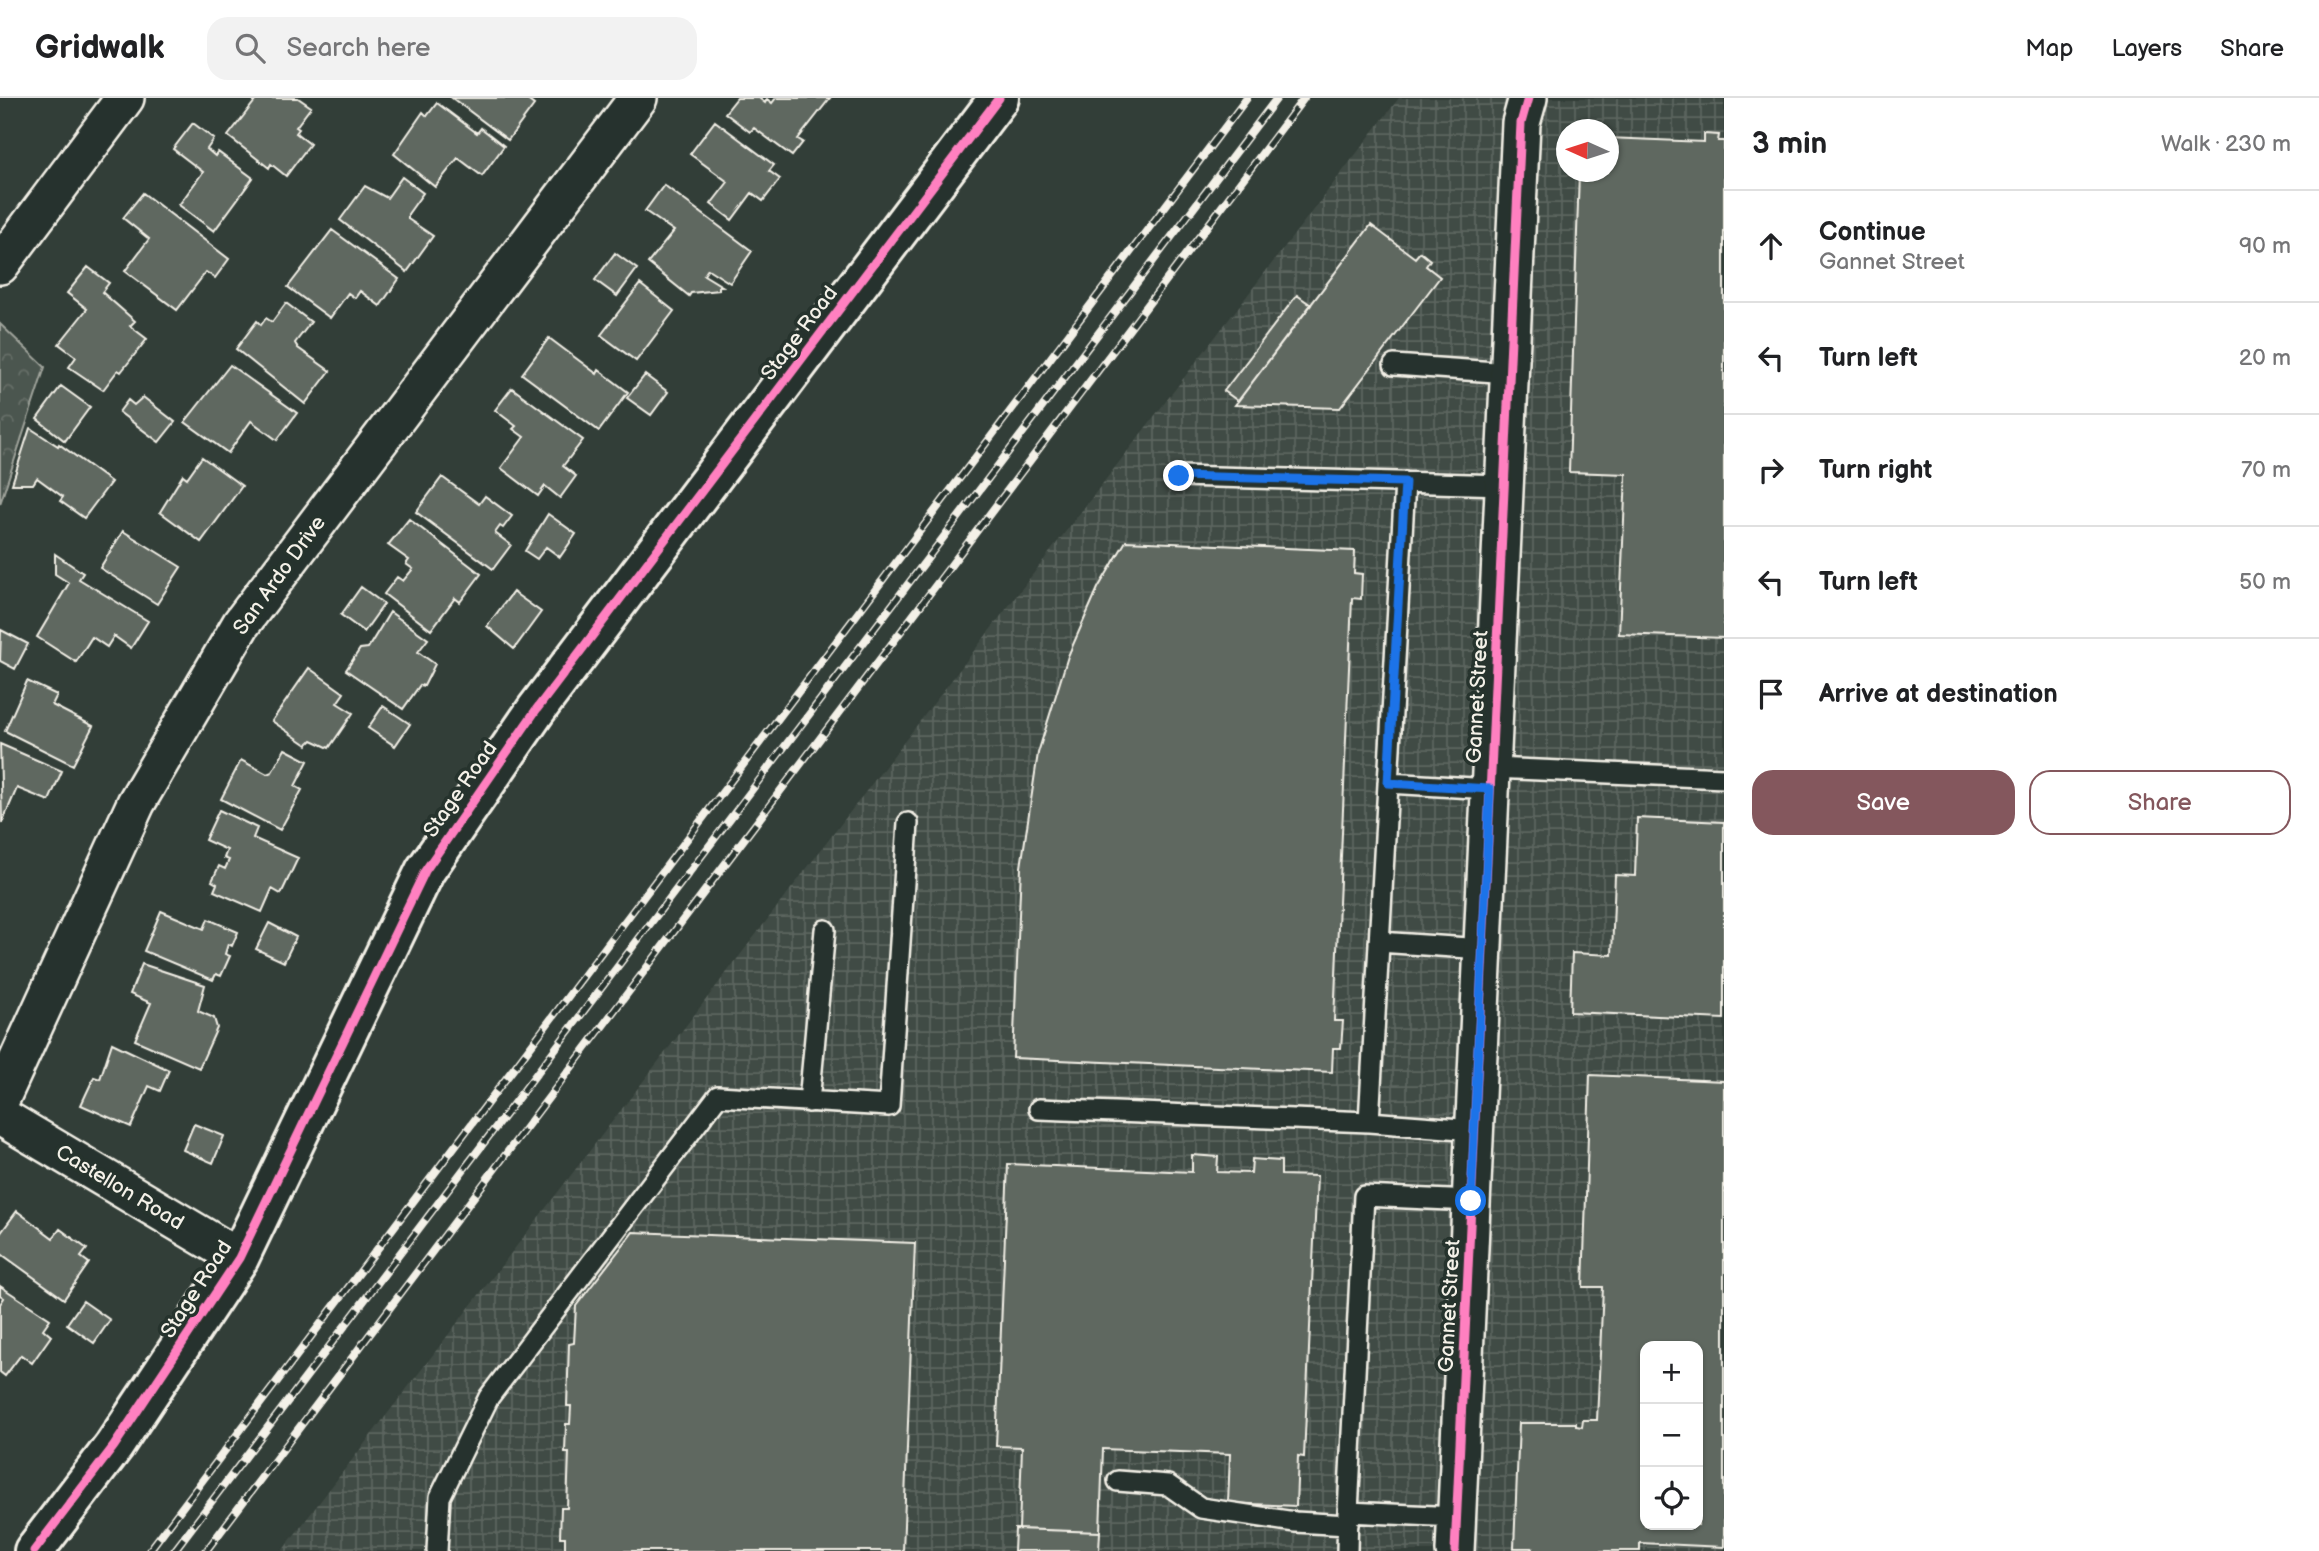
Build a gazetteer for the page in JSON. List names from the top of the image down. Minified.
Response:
{"streets":{"main road":["Stage Road"],"street":["San Ardo Drive","Gannet Street","Castellon Road"]},"crossings":[["Stage Road","Castellon Road"]],"north":"left","page":{"header":"Gridwalk","search":"Search here","nav":["Map","Layers","Share"],"heading":["3 min","Walk · 230 m"],"list":[["Continue","Gannet Street","90 m"],["Turn left","20 m"],["Turn right","70 m"],["Turn left","50 m"],"Arrive at destination"],"buttons":["Save","Share"],"map_buttons":["+","−"]}}
